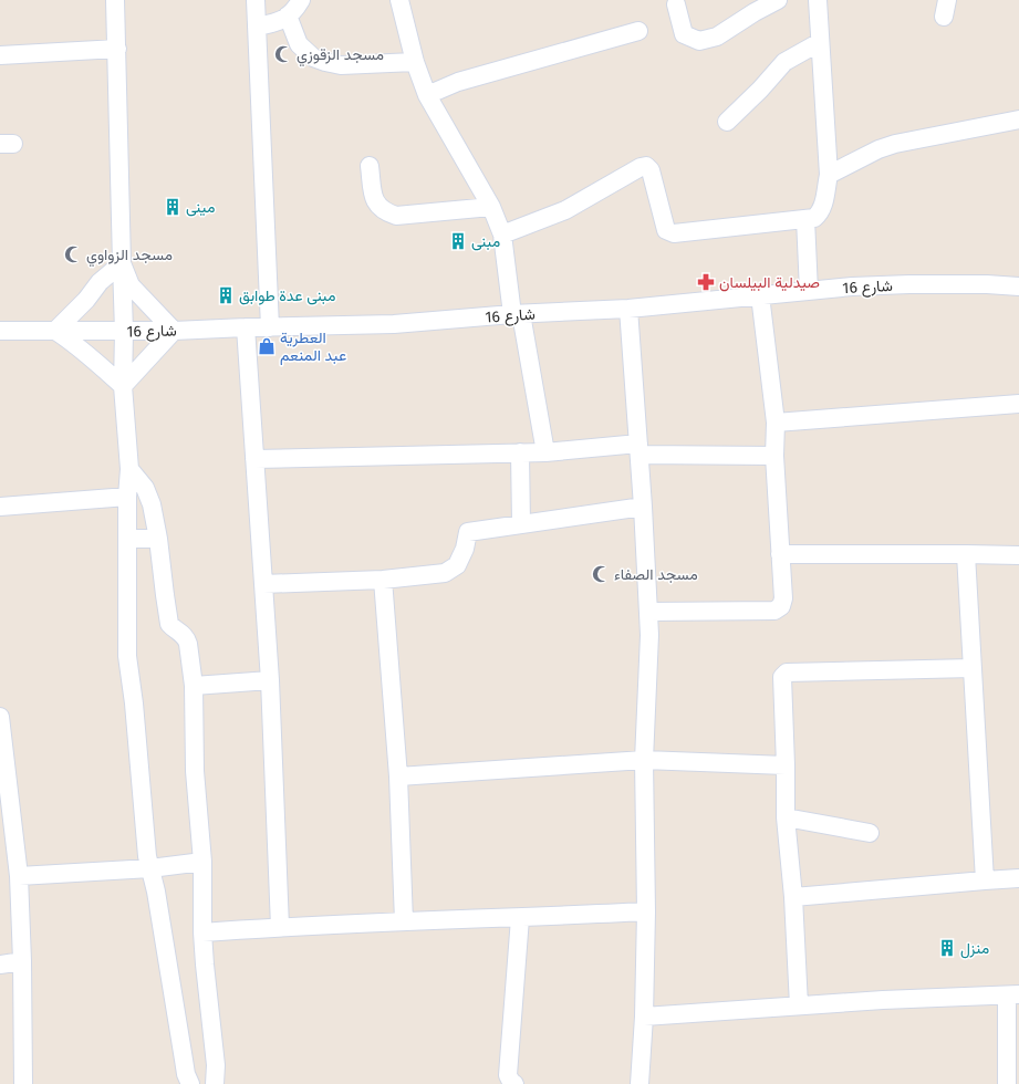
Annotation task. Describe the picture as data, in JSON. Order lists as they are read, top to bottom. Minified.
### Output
{"streets":{"street":["شارع 16"]},"places":{"mosque":["مسجد الزقوزي","مسجد الزواوي","مسجد الصفاء"],"building":["مينى","مبنى","مبنى عدة طوابق","منزل"],"pharmacy":["صيدلية البيلسان"],"shop":["العطرية عبد المنعم"]}}
